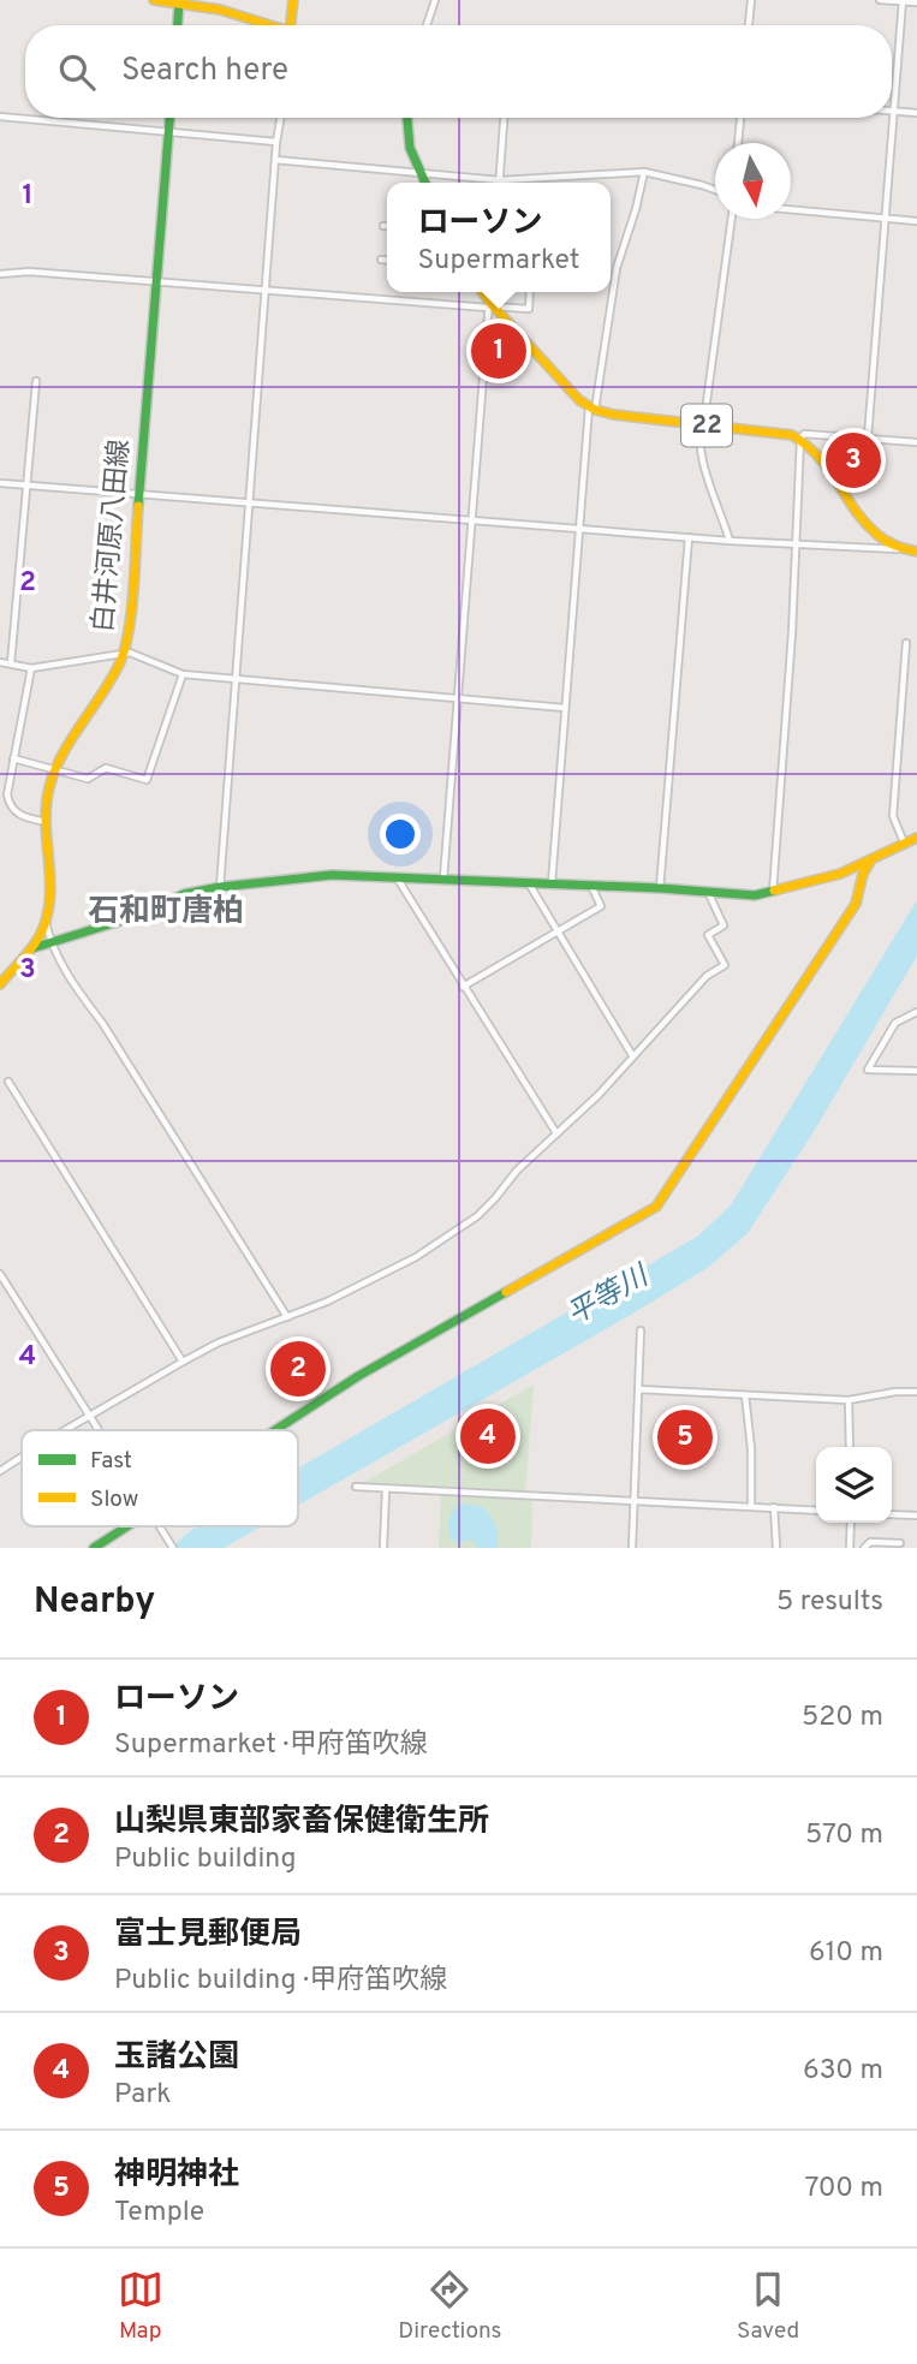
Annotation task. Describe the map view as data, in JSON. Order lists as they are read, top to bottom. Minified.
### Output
{"streets":{"street":["22","白井河原八田線"]},"districts":["石和町唐柏"],"water":["平等川"],"legend":["Fast","Slow"],"north":"bottom","page":{"search":"Search here","popup":["ローソン","Supermarket"],"pins":["1","3","2","4","5"],"heading":["Nearby","5 results"],"list":[{"mark":"1","name":"ローソン","note":"Supermarket · 甲府笛吹線","value":"520 m"},{"mark":"2","name":"山梨県東部家畜保健衛生所","note":"Public building","value":"570 m"},{"mark":"3","name":"富士見郵便局","note":"Public building · 甲府笛吹線","value":"610 m"},{"mark":"4","name":"玉諸公園","note":"Park","value":"630 m"},{"mark":"5","name":"神明神社","note":"Temple","value":"700 m"}],"nav":["Map","Directions","Saved"]},"grid":{"rows":["1","2","3","4"]}}
